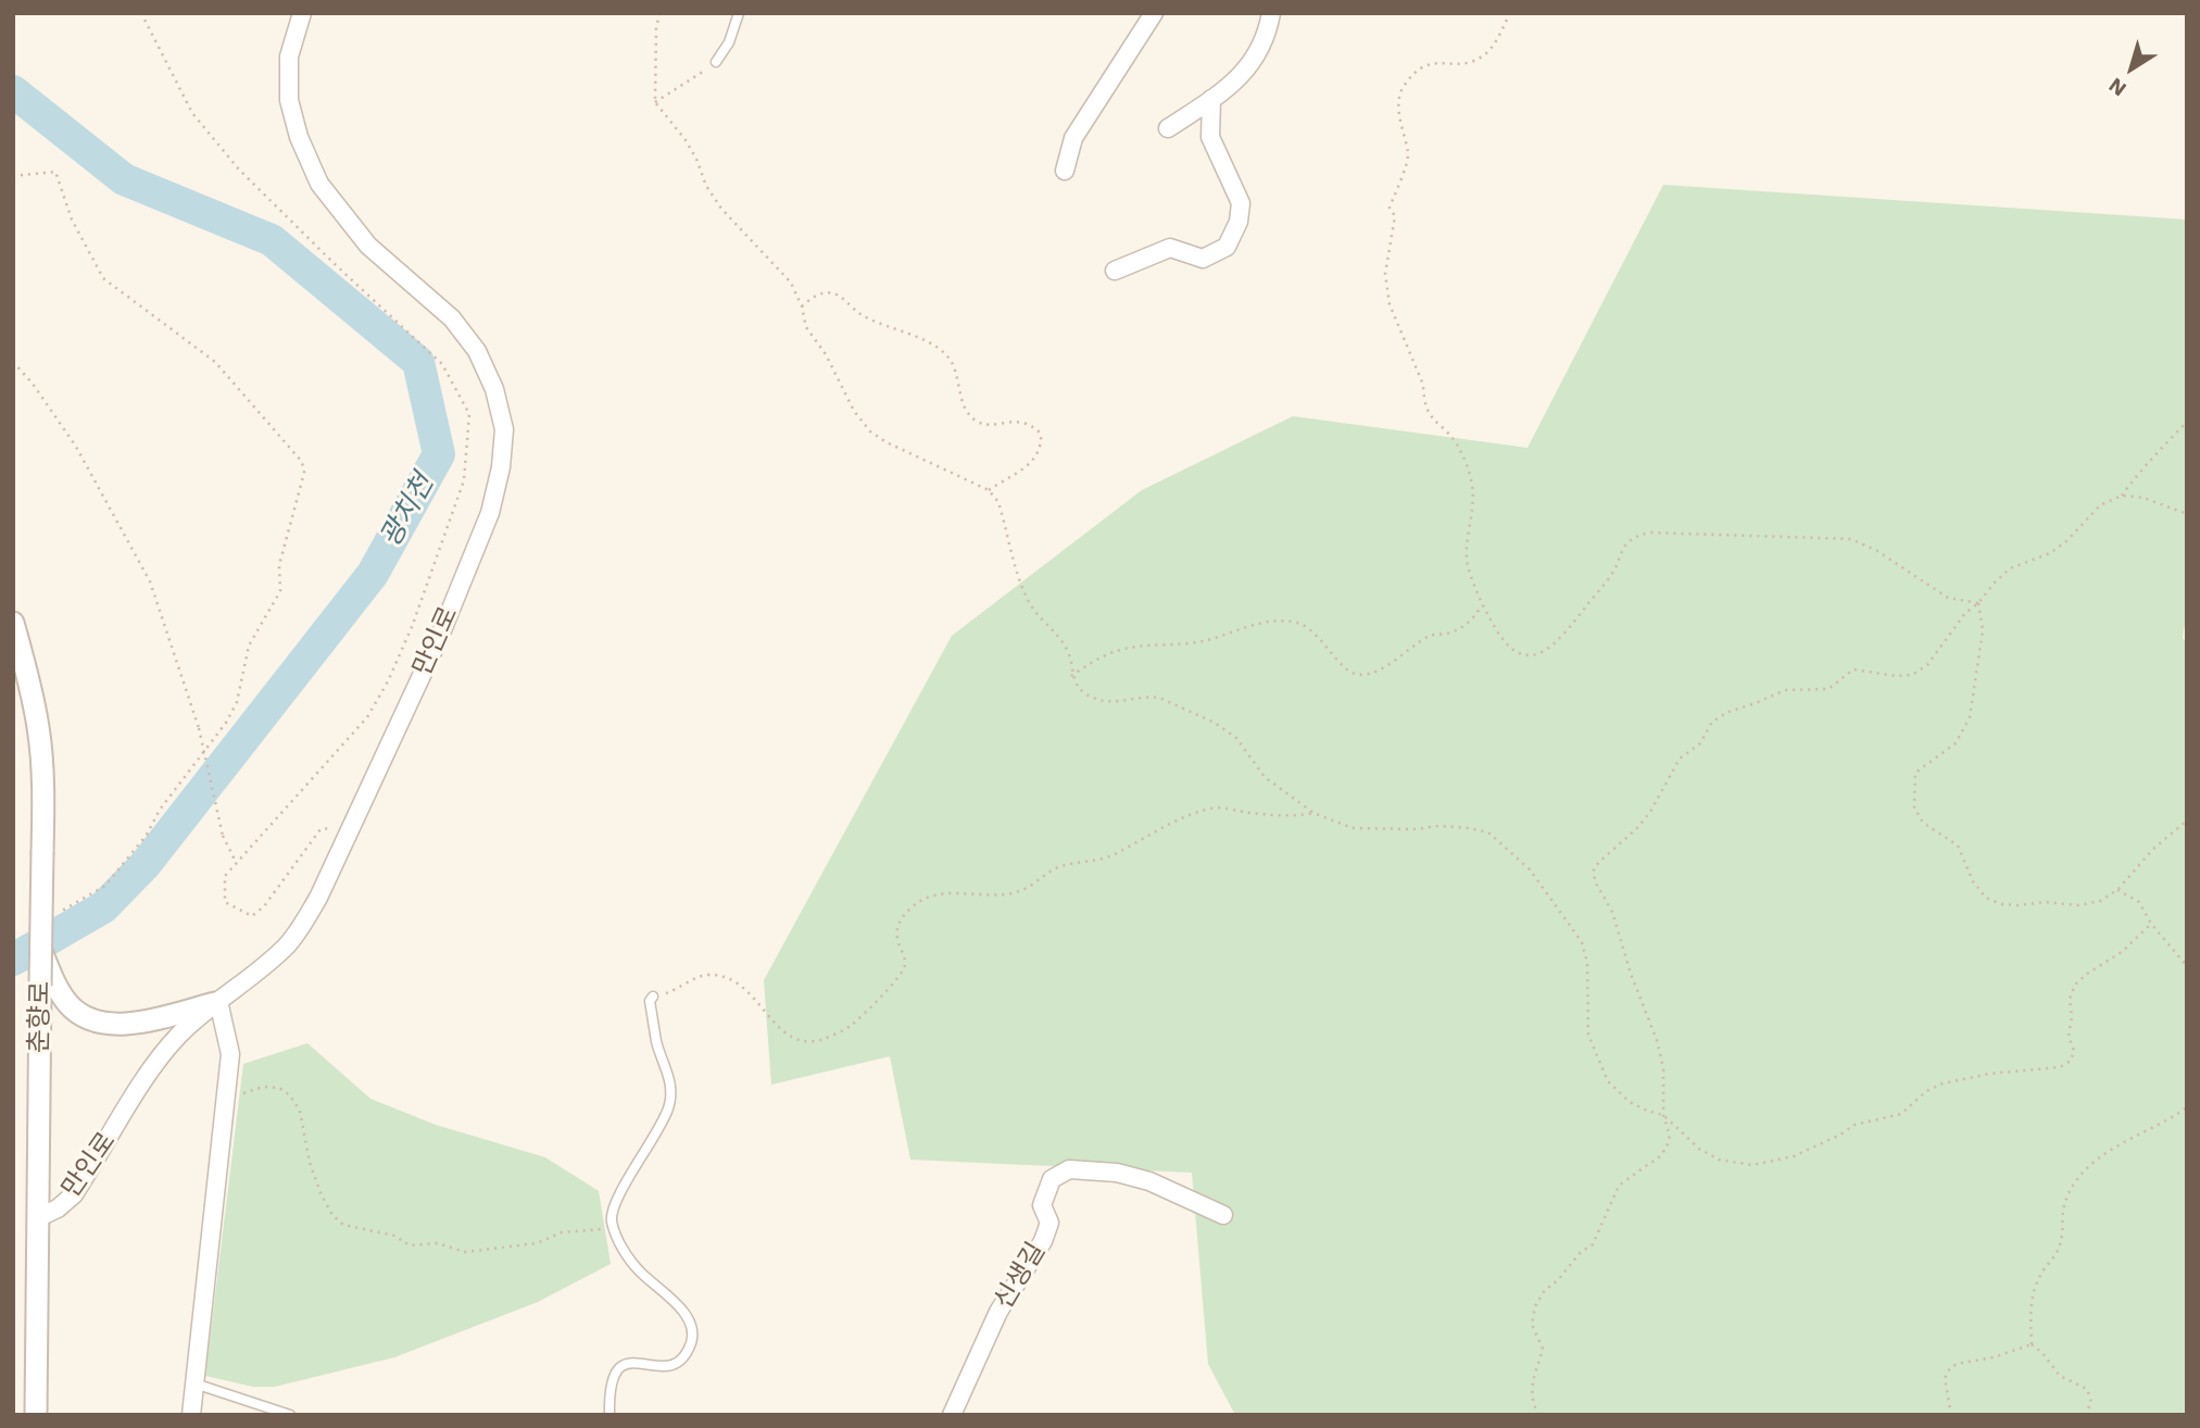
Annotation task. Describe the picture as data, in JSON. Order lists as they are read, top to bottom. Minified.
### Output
{"streets":{"street":["만인로","춘향로","신생길"]},"crossings":[["만인로","춘향로"]],"water":["광치천"],"north":"bottom left"}
